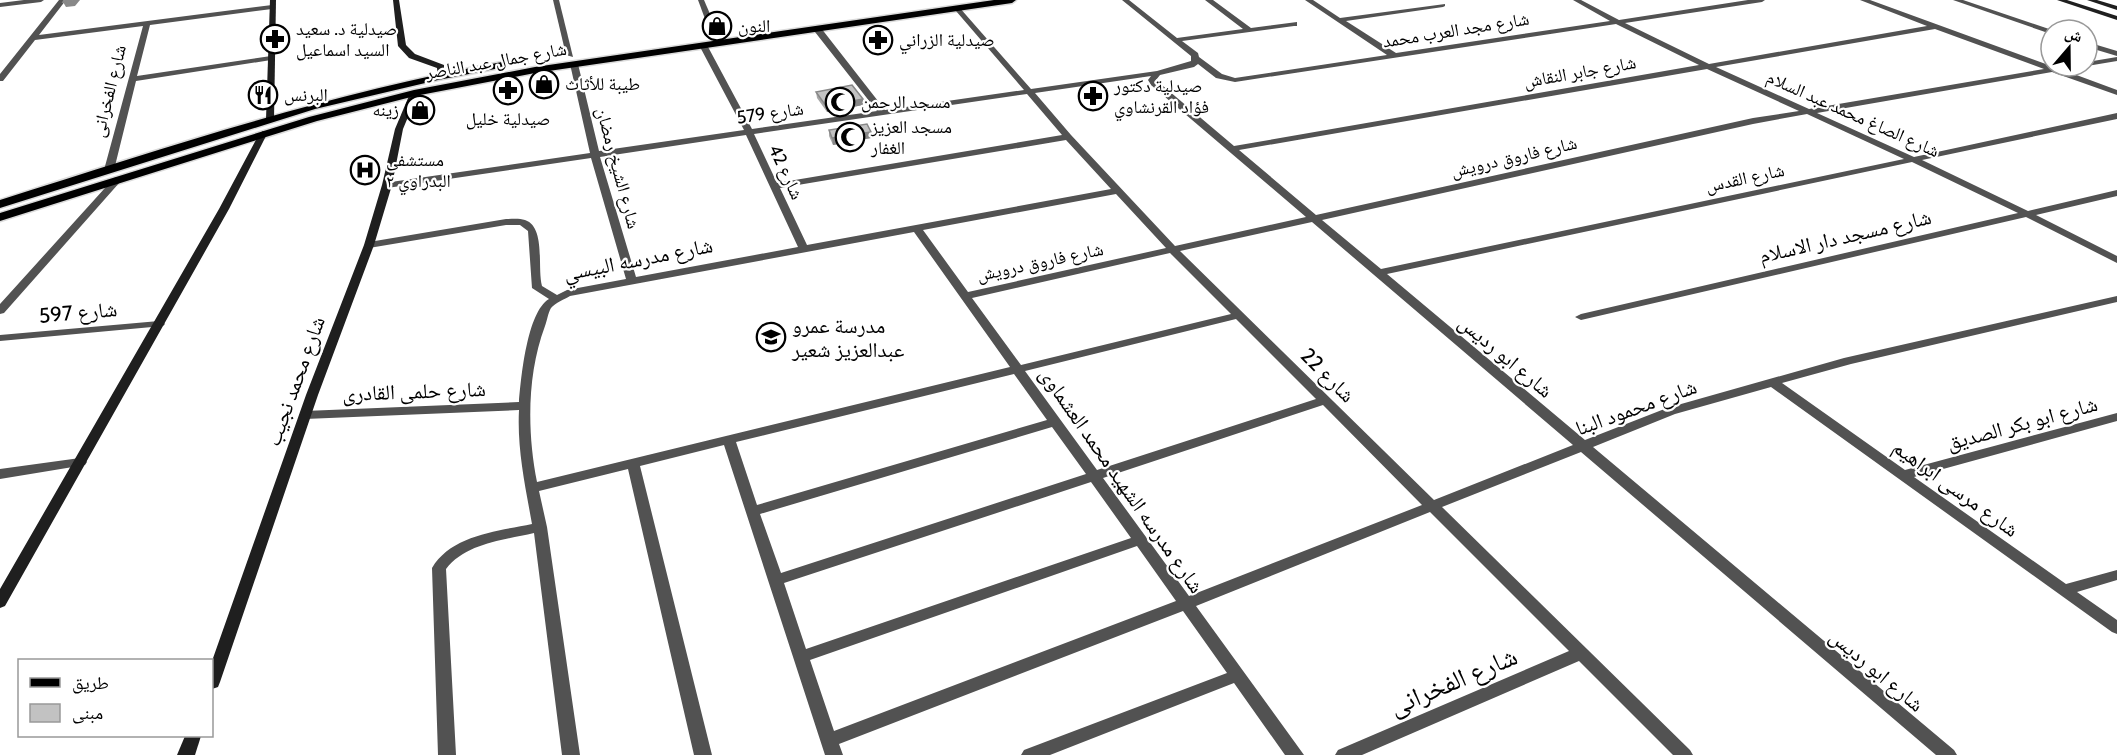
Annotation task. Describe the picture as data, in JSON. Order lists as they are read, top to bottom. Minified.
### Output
{"streets":{"main road":["شارع جمال عبد الناصر"],"street":["شارع مجد العرب محمد","شارع جابر النقاش","شارع الفخرانى","شارع 579","شارع الصاغ محمد عبد السلام","شارع فاروق درويش","شارع الشيخ رمضان","شارع 42","شارع القدس","شارع مسجد دار الاسلام","شارع مدرسه البيسي","شارع 597","شارع ابو رديس","شارع 22","شارع محمد نجيب","شارع حلمى القادرى","شارع محمود البنا","شارع ابو بكر الصديق","شارع مدرسه الشهيد محمد العشماوى","شارع مرسى ابراهيم"]},"crossings":[["شارع مجد العرب محمد","شارع الصاغ محمد عبد السلام"],["شارع جمال عبد الناصر","شارع الفخرانى"],["شارع جمال عبد الناصر","شارع الشيخ رمضان"],["شارع جمال عبد الناصر","شارع 42"],["شارع جمال عبد الناصر","شارع 22"],["شارع جمال عبد الناصر","شارع محمد نجيب"],["شارع جابر النقاش","شارع الصاغ محمد عبد السلام"],["شارع جابر النقاش","شارع ابو رديس"],["شارع الفخرانى","شارع 22"],["شارع 579","شارع الشيخ رمضان"],["شارع 579","شارع 42"],["شارع 579","شارع ابو رديس"],["شارع 579","شارع 22"],["شارع 579","شارع محمد نجيب"],["شارع الصاغ محمد عبد السلام","شارع فاروق درويش"],["شارع الصاغ محمد عبد السلام","شارع القدس"],["شارع الصاغ محمد عبد السلام","شارع مسجد دار الاسلام"],["شارع فاروق درويش","شارع ابو رديس"],["شارع فاروق درويش","شارع 22"],["شارع فاروق درويش","شارع مدرسه الشهيد محمد العشماوى"],["شارع الشيخ رمضان","شارع مدرسه البيسي"],["شارع 42","شارع مدرسه البيسي"],["شارع القدس","شارع ابو رديس"],["شارع مدرسه البيسي","شارع 22"],["شارع مدرسه البيسي","شارع حلمى القادرى"],["شارع مدرسه البيسي","شارع مدرسه الشهيد محمد العشماوى"],["شارع ابو رديس","شارع محمود البنا"],["شارع 22","شارع محمود البنا"],["شارع محمد نجيب","شارع حلمى القادرى"],["شارع محمود البنا","شارع مدرسه الشهيد محمد العشماوى"],["شارع محمود البنا","شارع مرسى ابراهيم"],["شارع ابو بكر الصديق","شارع مرسى ابراهيم"]],"places":{"shop":["النون","طيبة للأثاث","زينه"],"pharmacy":["صيدلية د. سعيد السيد اسماعيل","صيدلية الزراني","صيدلية خليل","صيدلية دكتور فؤاد القرنشاوي"],"restaurant":["البرنس"],"mosque":["مسجد الرحمن","مسجد العزيز الغفار"],"hospital":["مستشفى البدراوي ٢"],"school or university":["مدرسة عمرو عبدالعزيز شعير"]},"legend":["طريق","مبنى"],"north":"top"}
